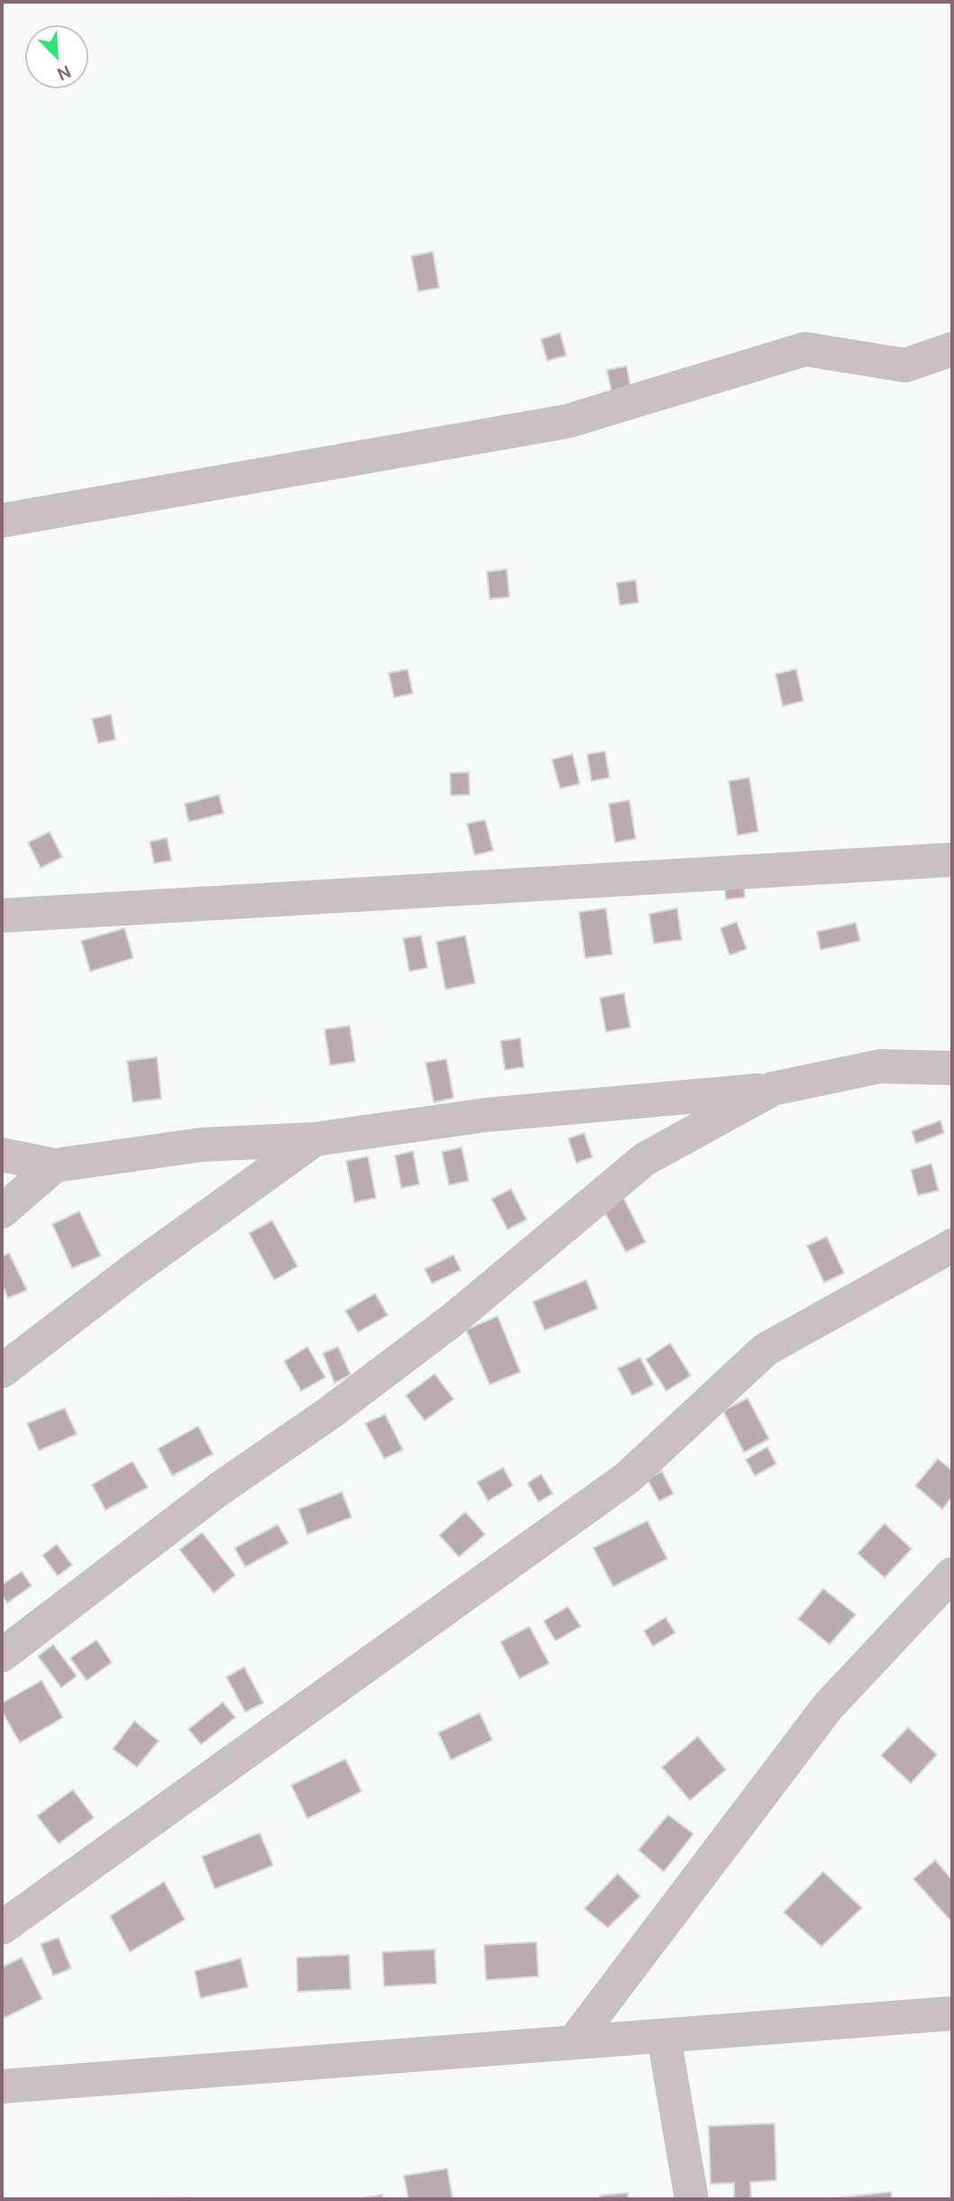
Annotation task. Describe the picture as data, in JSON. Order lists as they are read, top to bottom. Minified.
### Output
{"north":"bottom right"}
